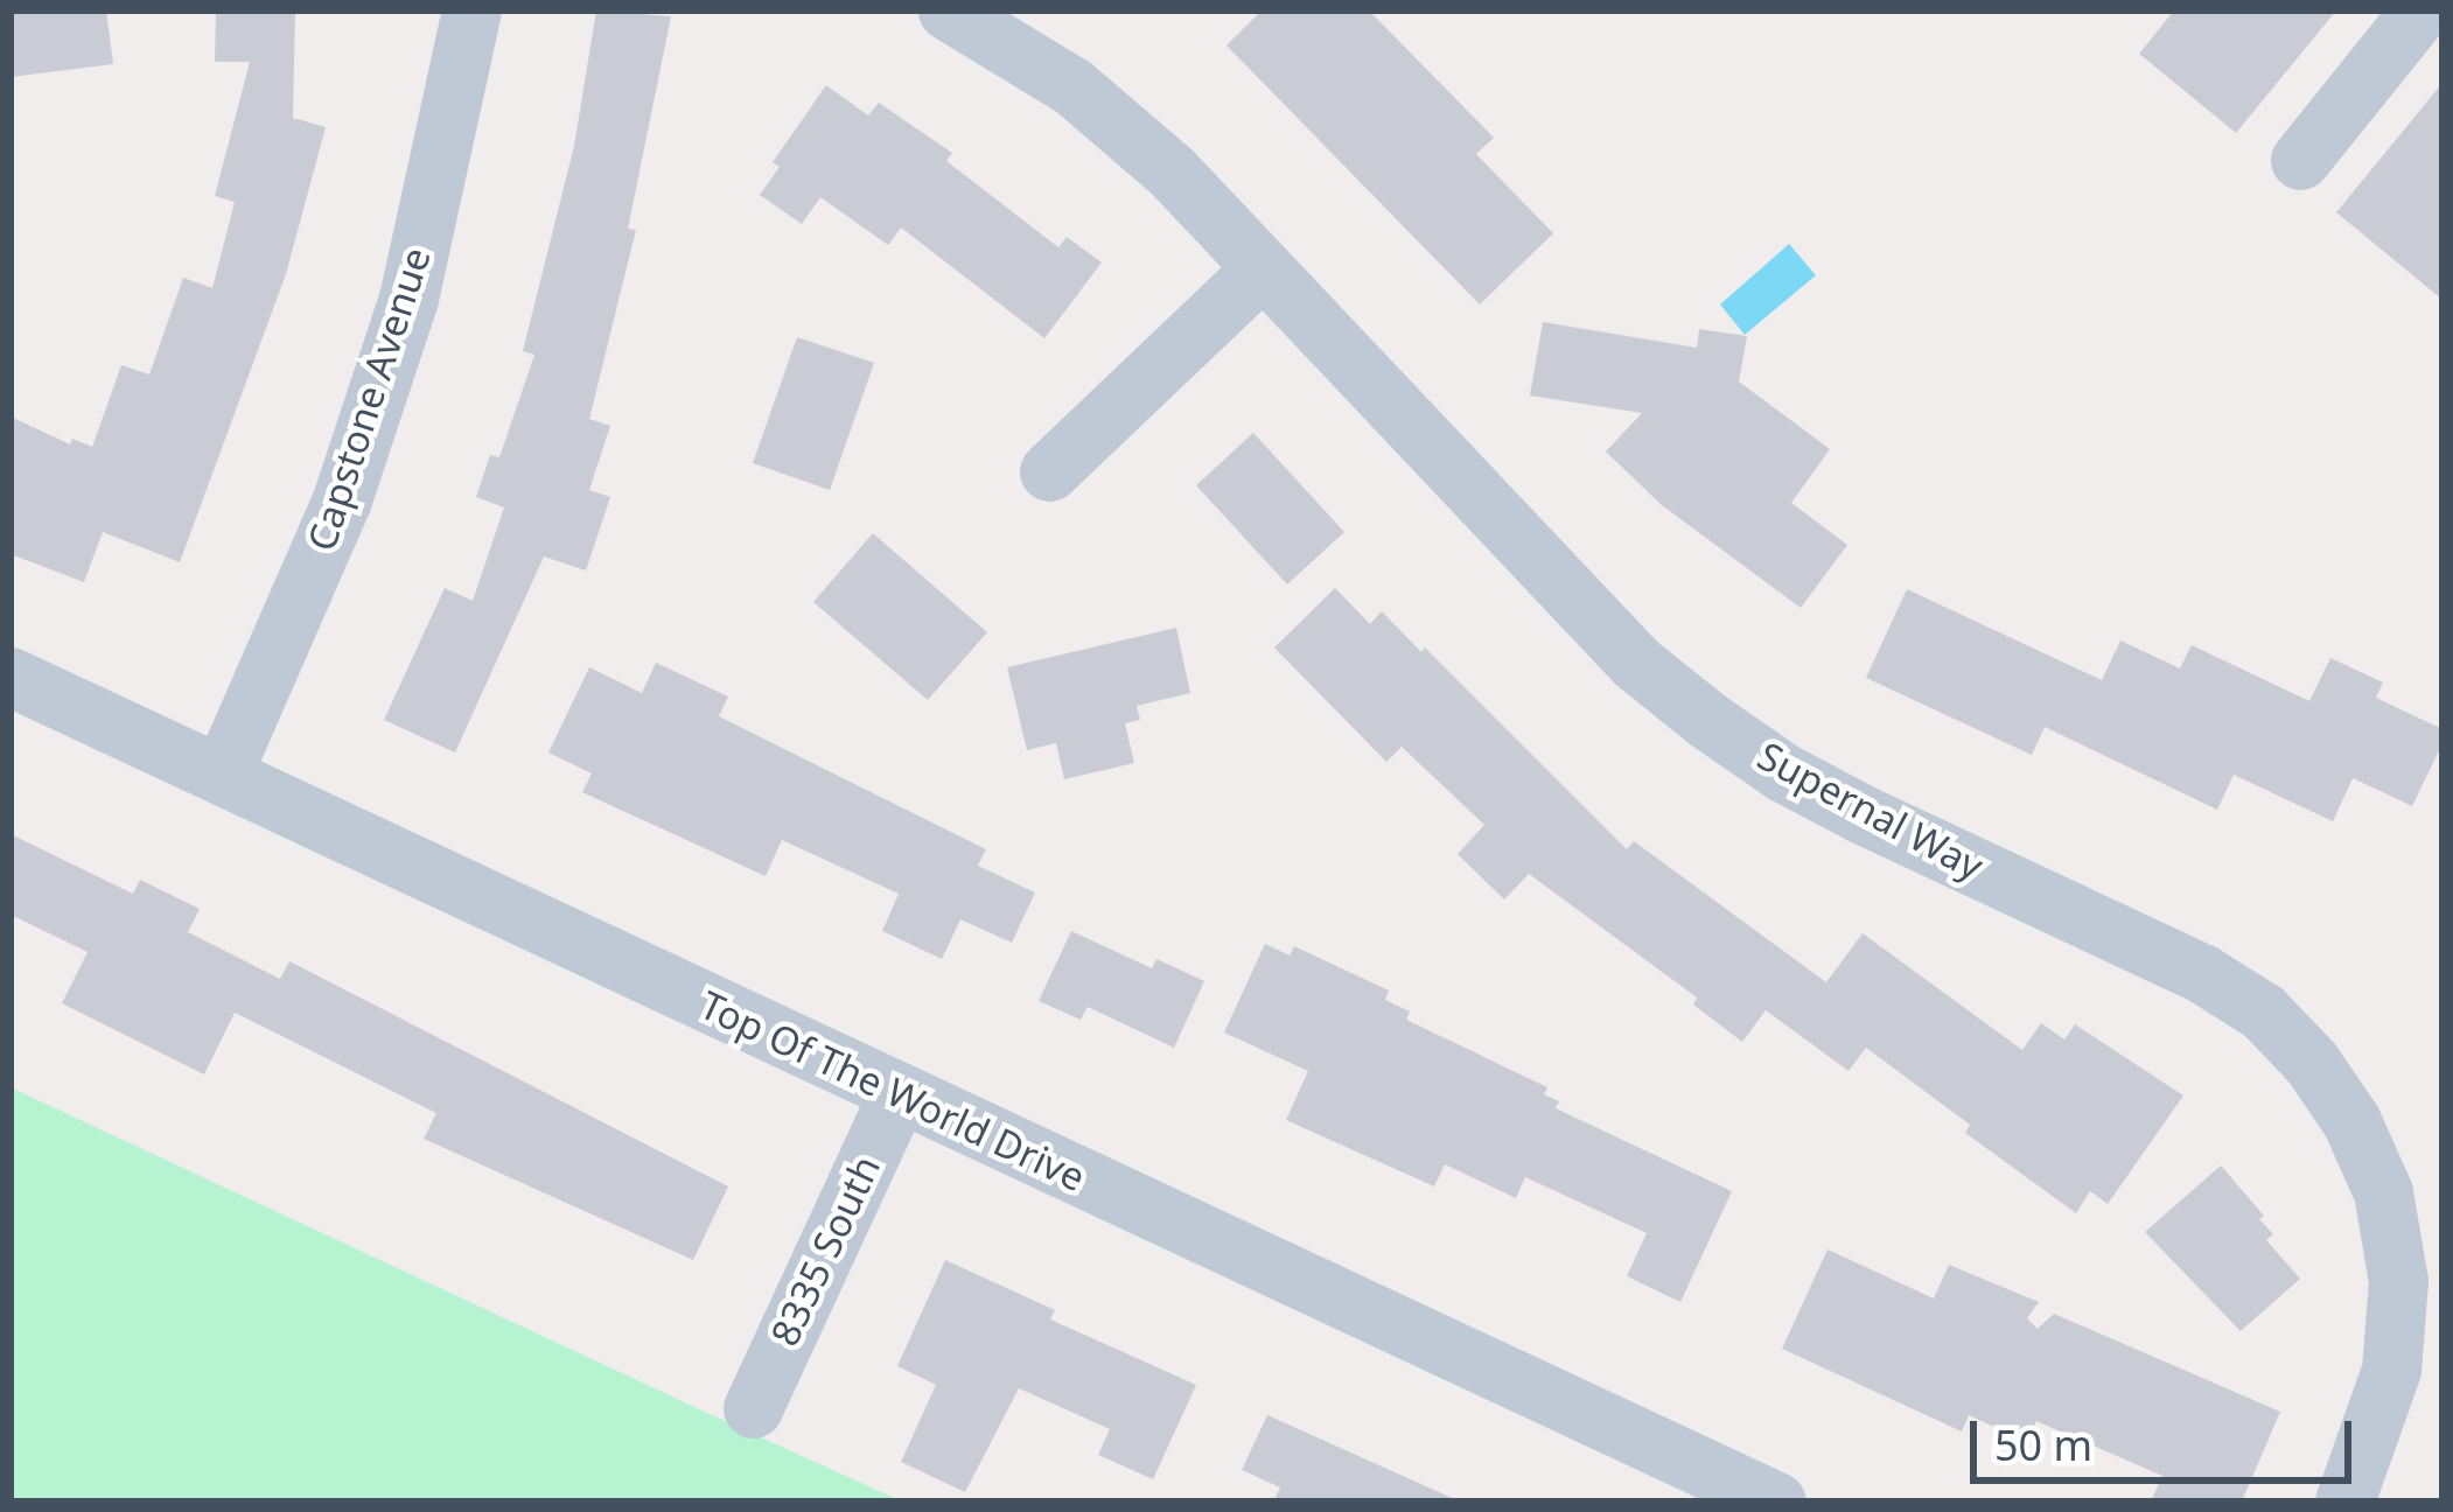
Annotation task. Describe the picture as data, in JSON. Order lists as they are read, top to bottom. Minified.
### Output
{"streets":{"street":["Capstone Avenue","Supernal Way","Top Of The World Drive","8335 South"]},"crossings":[["Capstone Avenue","Top Of The World Drive"],["Top Of The World Drive","8335 South"]],"scale_bar":"50 m"}
